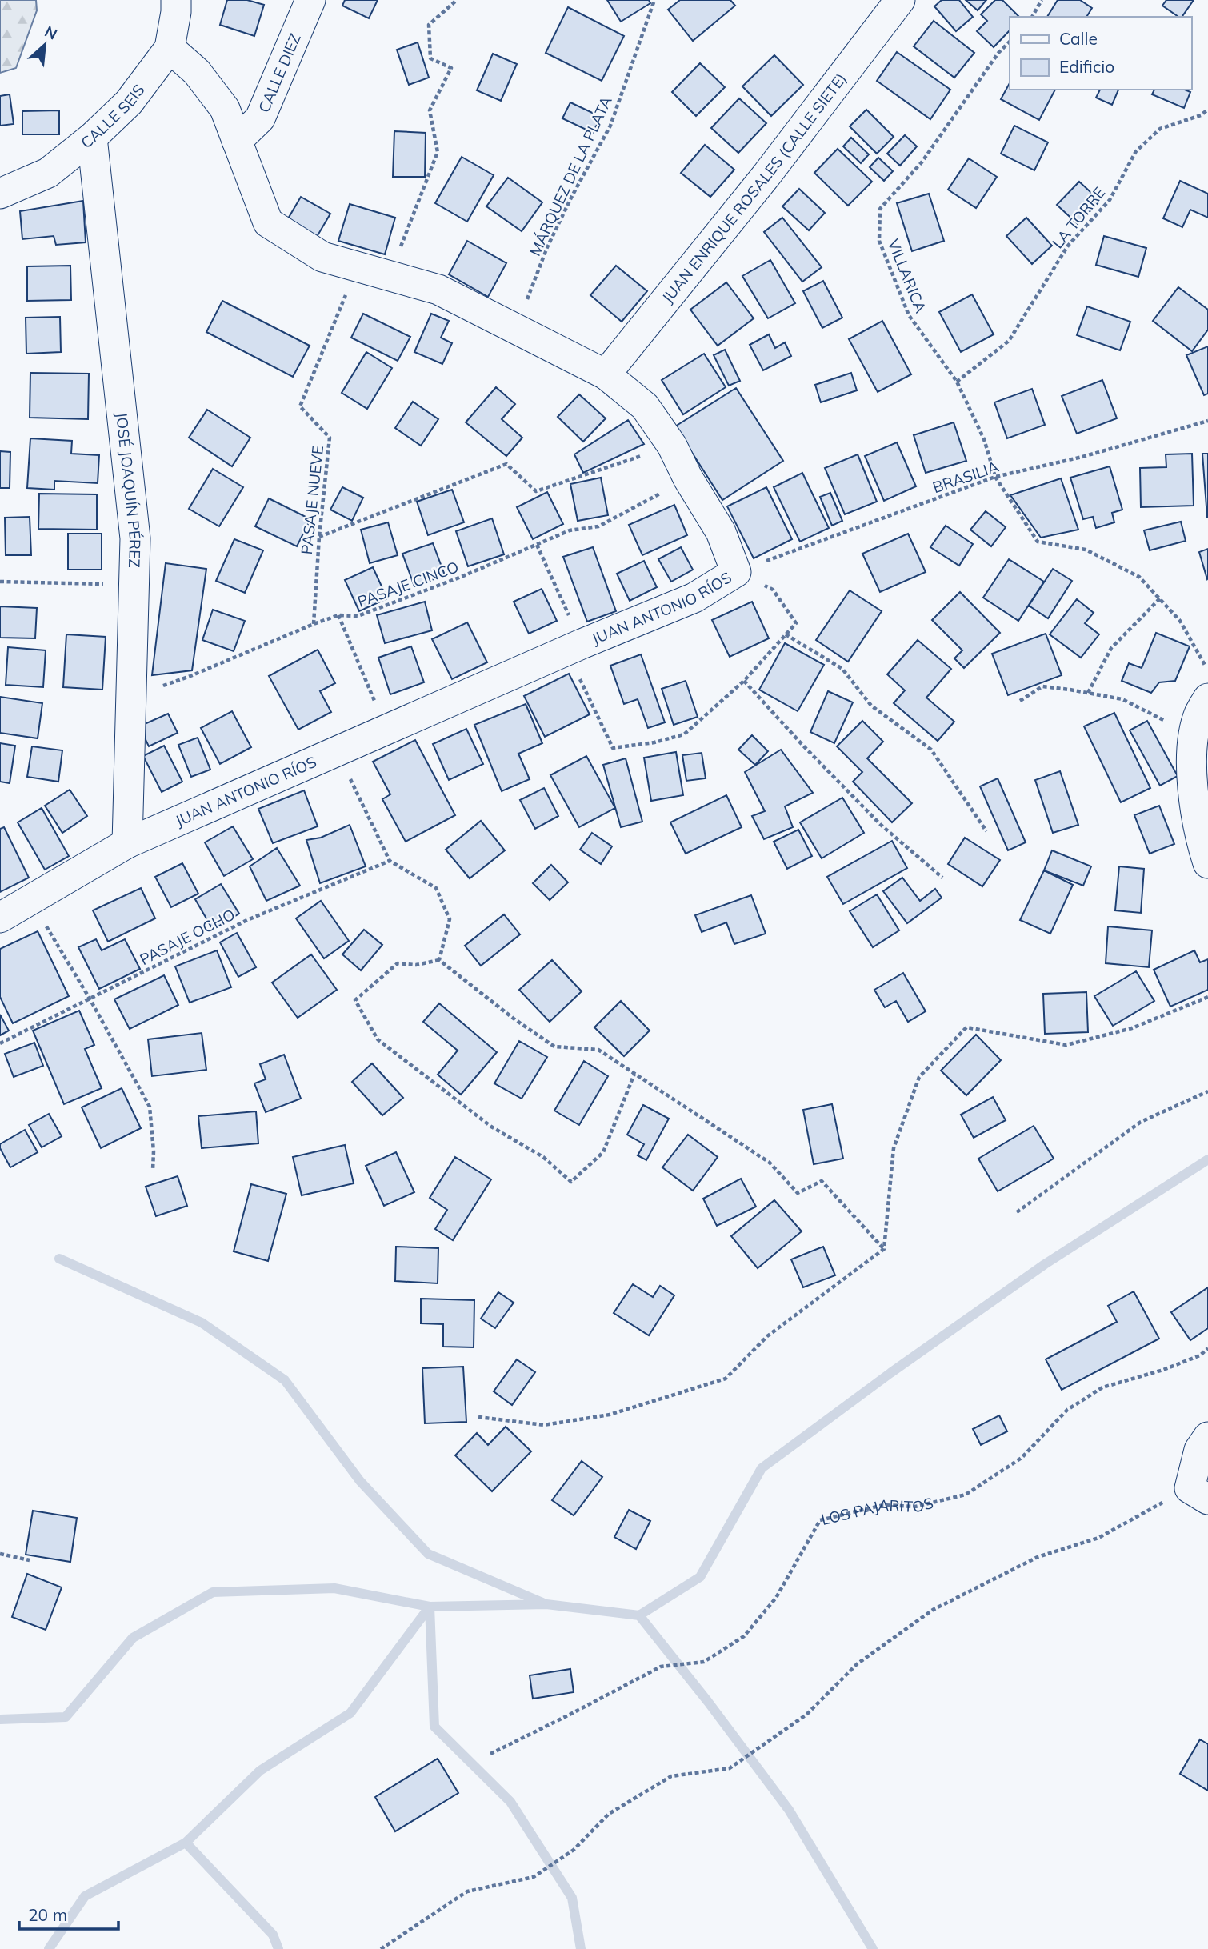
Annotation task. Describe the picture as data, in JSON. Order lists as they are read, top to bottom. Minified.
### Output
{"streets":{"street":["CALLE DIEZ","CALLE SEIS","JUAN ENRIQUE ROSALES (CALLE SIETE)","JOSÉ JOAQUÍN PÉREZ","JUAN ANTONIO RÍOS"],"path":["MÁRQUEZ DE LA PLATA","LA TORRE","VILLARICA","BRASILIA","PASAJE NUEVE","PASAJE CINCO","PASAJE OCHO","LOS PAJARITOS"]},"crossings":[["CALLE DIEZ","JUAN ANTONIO RÍOS"],["CALLE SEIS","JOSÉ JOAQUÍN PÉREZ"],["CALLE SEIS","JUAN ANTONIO RÍOS"],["MÁRQUEZ DE LA PLATA","JUAN ANTONIO RÍOS"],["JUAN ENRIQUE ROSALES (CALLE SIETE)","JUAN ANTONIO RÍOS"],["LA TORRE","VILLARICA"],["VILLARICA","BRASILIA"],["BRASILIA","JUAN ANTONIO RÍOS"],["JOSÉ JOAQUÍN PÉREZ","PASAJE CINCO"],["JOSÉ JOAQUÍN PÉREZ","JUAN ANTONIO RÍOS"],["PASAJE NUEVE","PASAJE CINCO"],["PASAJE NUEVE","JUAN ANTONIO RÍOS"],["PASAJE CINCO","JUAN ANTONIO RÍOS"]],"legend":["Calle","Edificio"],"scale_bar":"20 m","north":"top right"}
